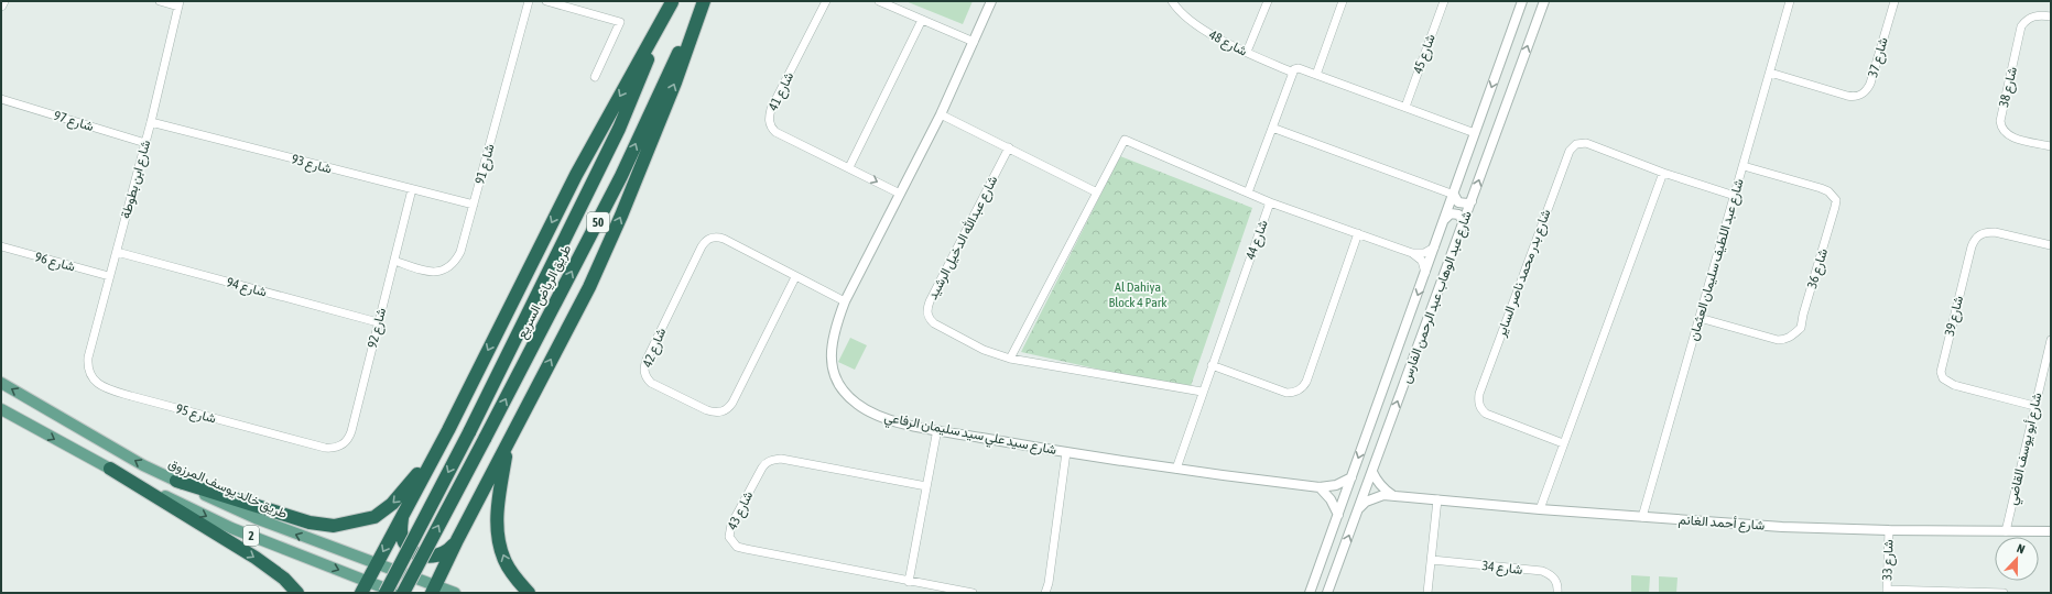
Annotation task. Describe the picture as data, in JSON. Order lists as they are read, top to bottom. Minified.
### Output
{"streets":{"highway":["50","طريق الرياض السريع"],"main road":["طريق خالد يوسف المرزوق","2"],"street":["شارع 48","شارع 45","شارع 37","شارع 38","شارع 41","شارع 97","شارع 93","شارع 91","شارع ابن بطوطة","شارع عبدالله الدخيل الرشيد","شارع 44","شارع عبد اللطيف سليمان العثمان","شارع 96","شارع 36","شارع بدر محمد ناصر الساير","شارع 94","شارع عبد الوهاب عبد الرحمن الفارس","شارع 39","شارع 92","شارع 42","شارع 95","شارع سيد علي سيد سليمان الرفاعي","شارع أبو يوسف القاضي","شارع 43","شارع أحمد الغانم","شارع 33","شارع 34"]},"crossings":[["شارع 37","شارع عبد اللطيف سليمان العثمان"],["شارع 41","شارع سيد علي سيد سليمان الرفاعي"],["شارع 97","شارع ابن بطوطة"],["شارع 93","شارع 91"],["شارع 93","شارع ابن بطوطة"],["شارع 93","شارع 92"],["شارع 91","شارع 92"],["شارع ابن بطوطة","شارع 96"],["شارع ابن بطوطة","شارع 94"],["شارع ابن بطوطة","شارع 95"],["شارع عبدالله الدخيل الرشيد","شارع 44"],["شارع 44","شارع سيد علي سيد سليمان الرفاعي"],["شارع عبد اللطيف سليمان العثمان","شارع 36"],["شارع عبد اللطيف سليمان العثمان","شارع بدر محمد ناصر الساير"],["شارع عبد اللطيف سليمان العثمان","شارع أحمد الغانم"],["شارع 94","شارع 92"],["شارع عبد الوهاب عبد الرحمن الفارس","شارع سيد علي سيد سليمان الرفاعي"],["شارع عبد الوهاب عبد الرحمن الفارس","شارع أحمد الغانم"],["شارع 39","شارع أبو يوسف القاضي"],["شارع 92","شارع 95"],["شارع 42","شارع سيد علي سيد سليمان الرفاعي"],["شارع أبو يوسف القاضي","شارع أحمد الغانم"],["شارع أحمد الغانم","شارع 33"]],"parks":["Al Dahiya Block 4 Park"],"north":"top"}
